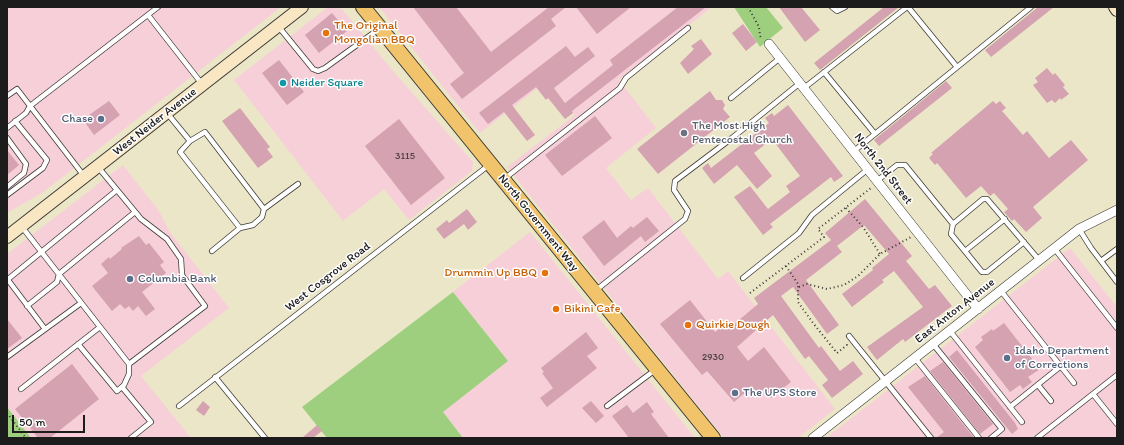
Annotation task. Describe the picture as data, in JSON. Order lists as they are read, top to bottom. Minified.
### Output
{"streets":{"main road":["West Neider Avenue","North Government Way"],"street":["North 2nd Street","East Anton Avenue"],"lane":["West Cosgrove Road"]},"crossings":[["North 2nd Street","East Anton Avenue"],["North Government Way","West Cosgrove Road"]],"places":["The Original Mongolian BBQ","Neider Square","Chase","The Most High Pentecostal Church","Drummin Up BBQ","Columbia Bank","Bikini Cafe","Quirkie Dough","Idaho Department of Corrections","The UPS Store"],"house_numbers":["3115","2930"],"scale_bar":"50 m"}
